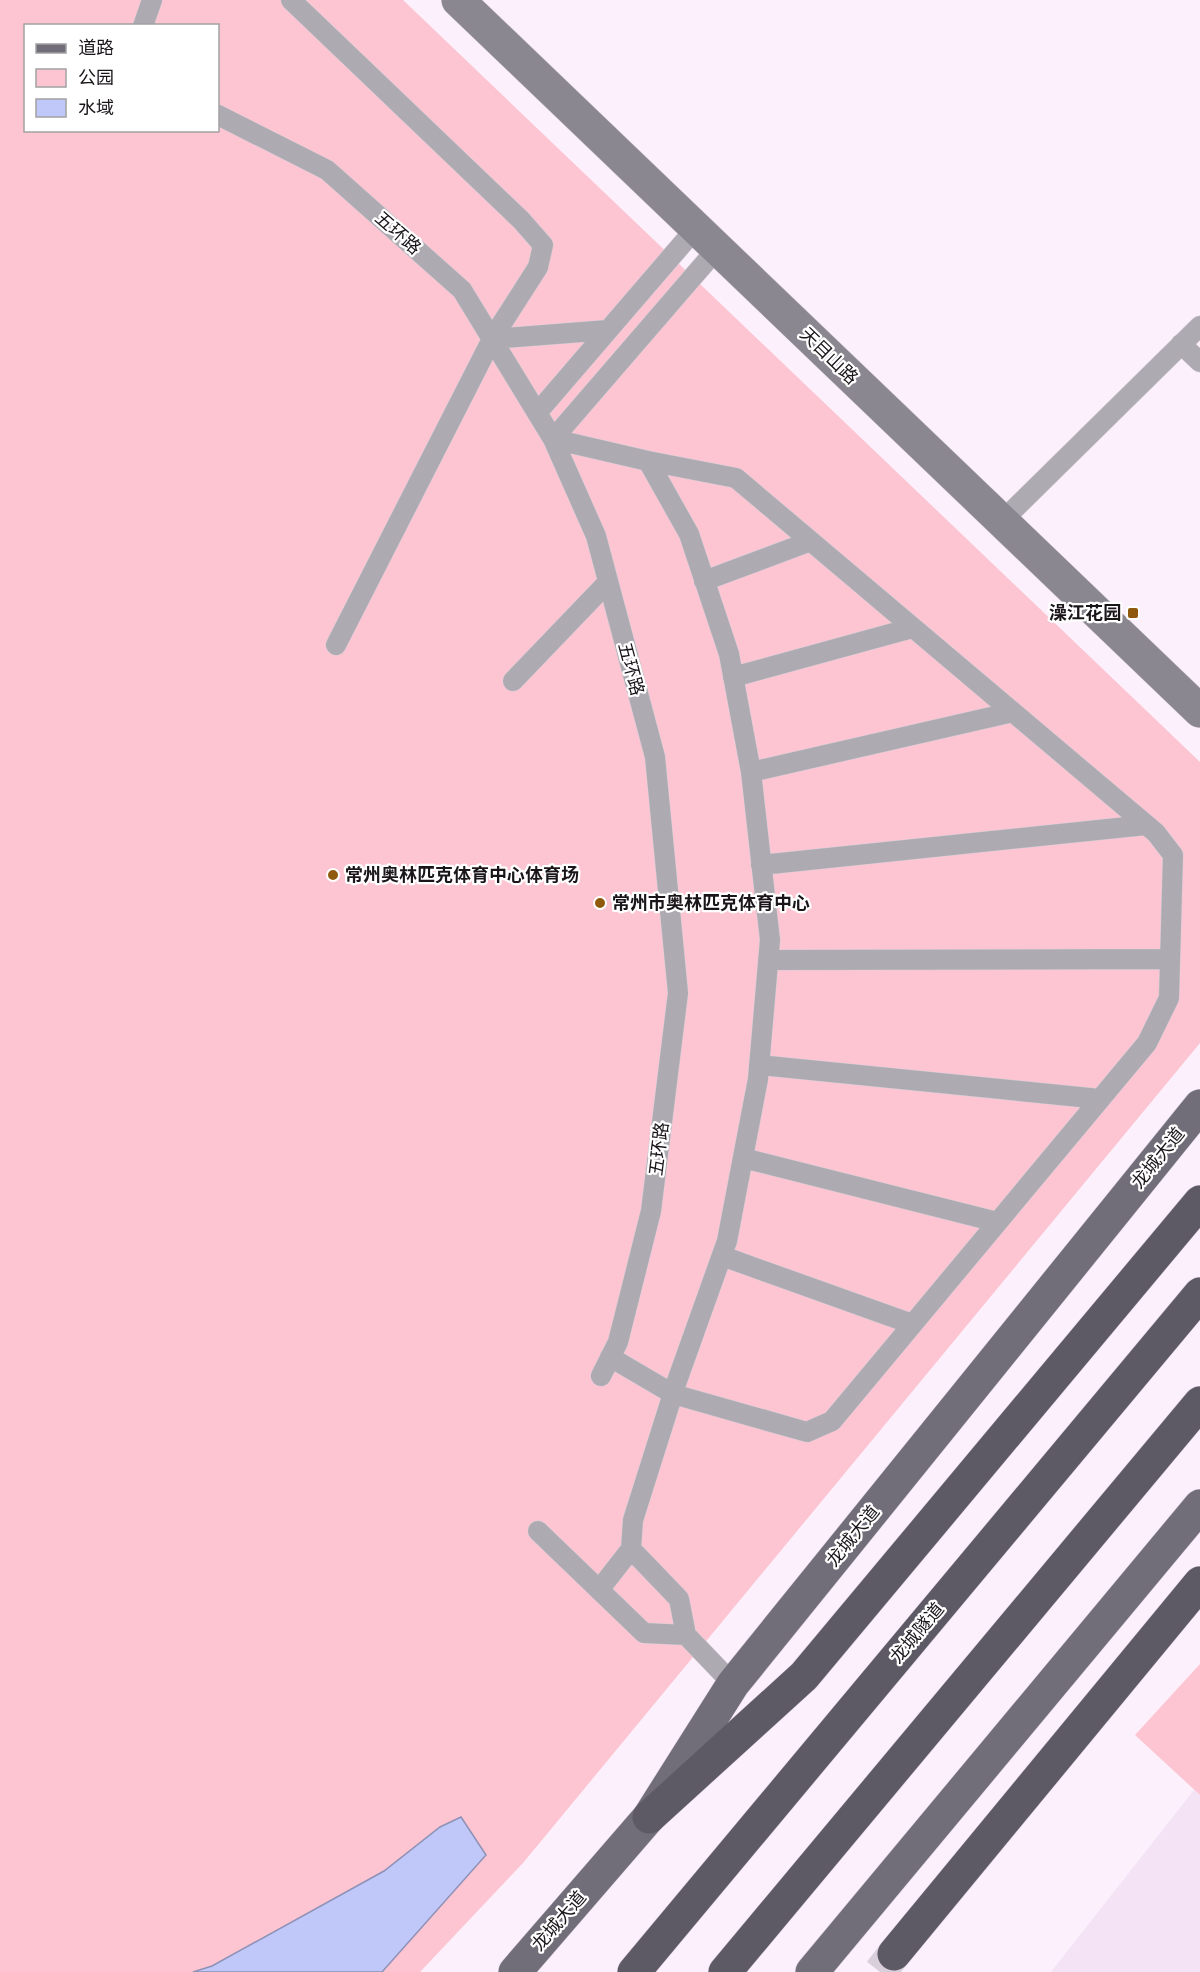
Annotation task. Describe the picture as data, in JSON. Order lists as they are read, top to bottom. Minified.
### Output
{"streets":{"highway":["龙城隧道"],"main road":["龙城大道"],"street":["天目山路"],"lane":["五环路"]},"places":{"transit":["澡江花园"],"other":["常州奥林匹克体育中心体育场","常州市奥林匹克体育中心"]},"legend":["道路","公园","水域"]}
